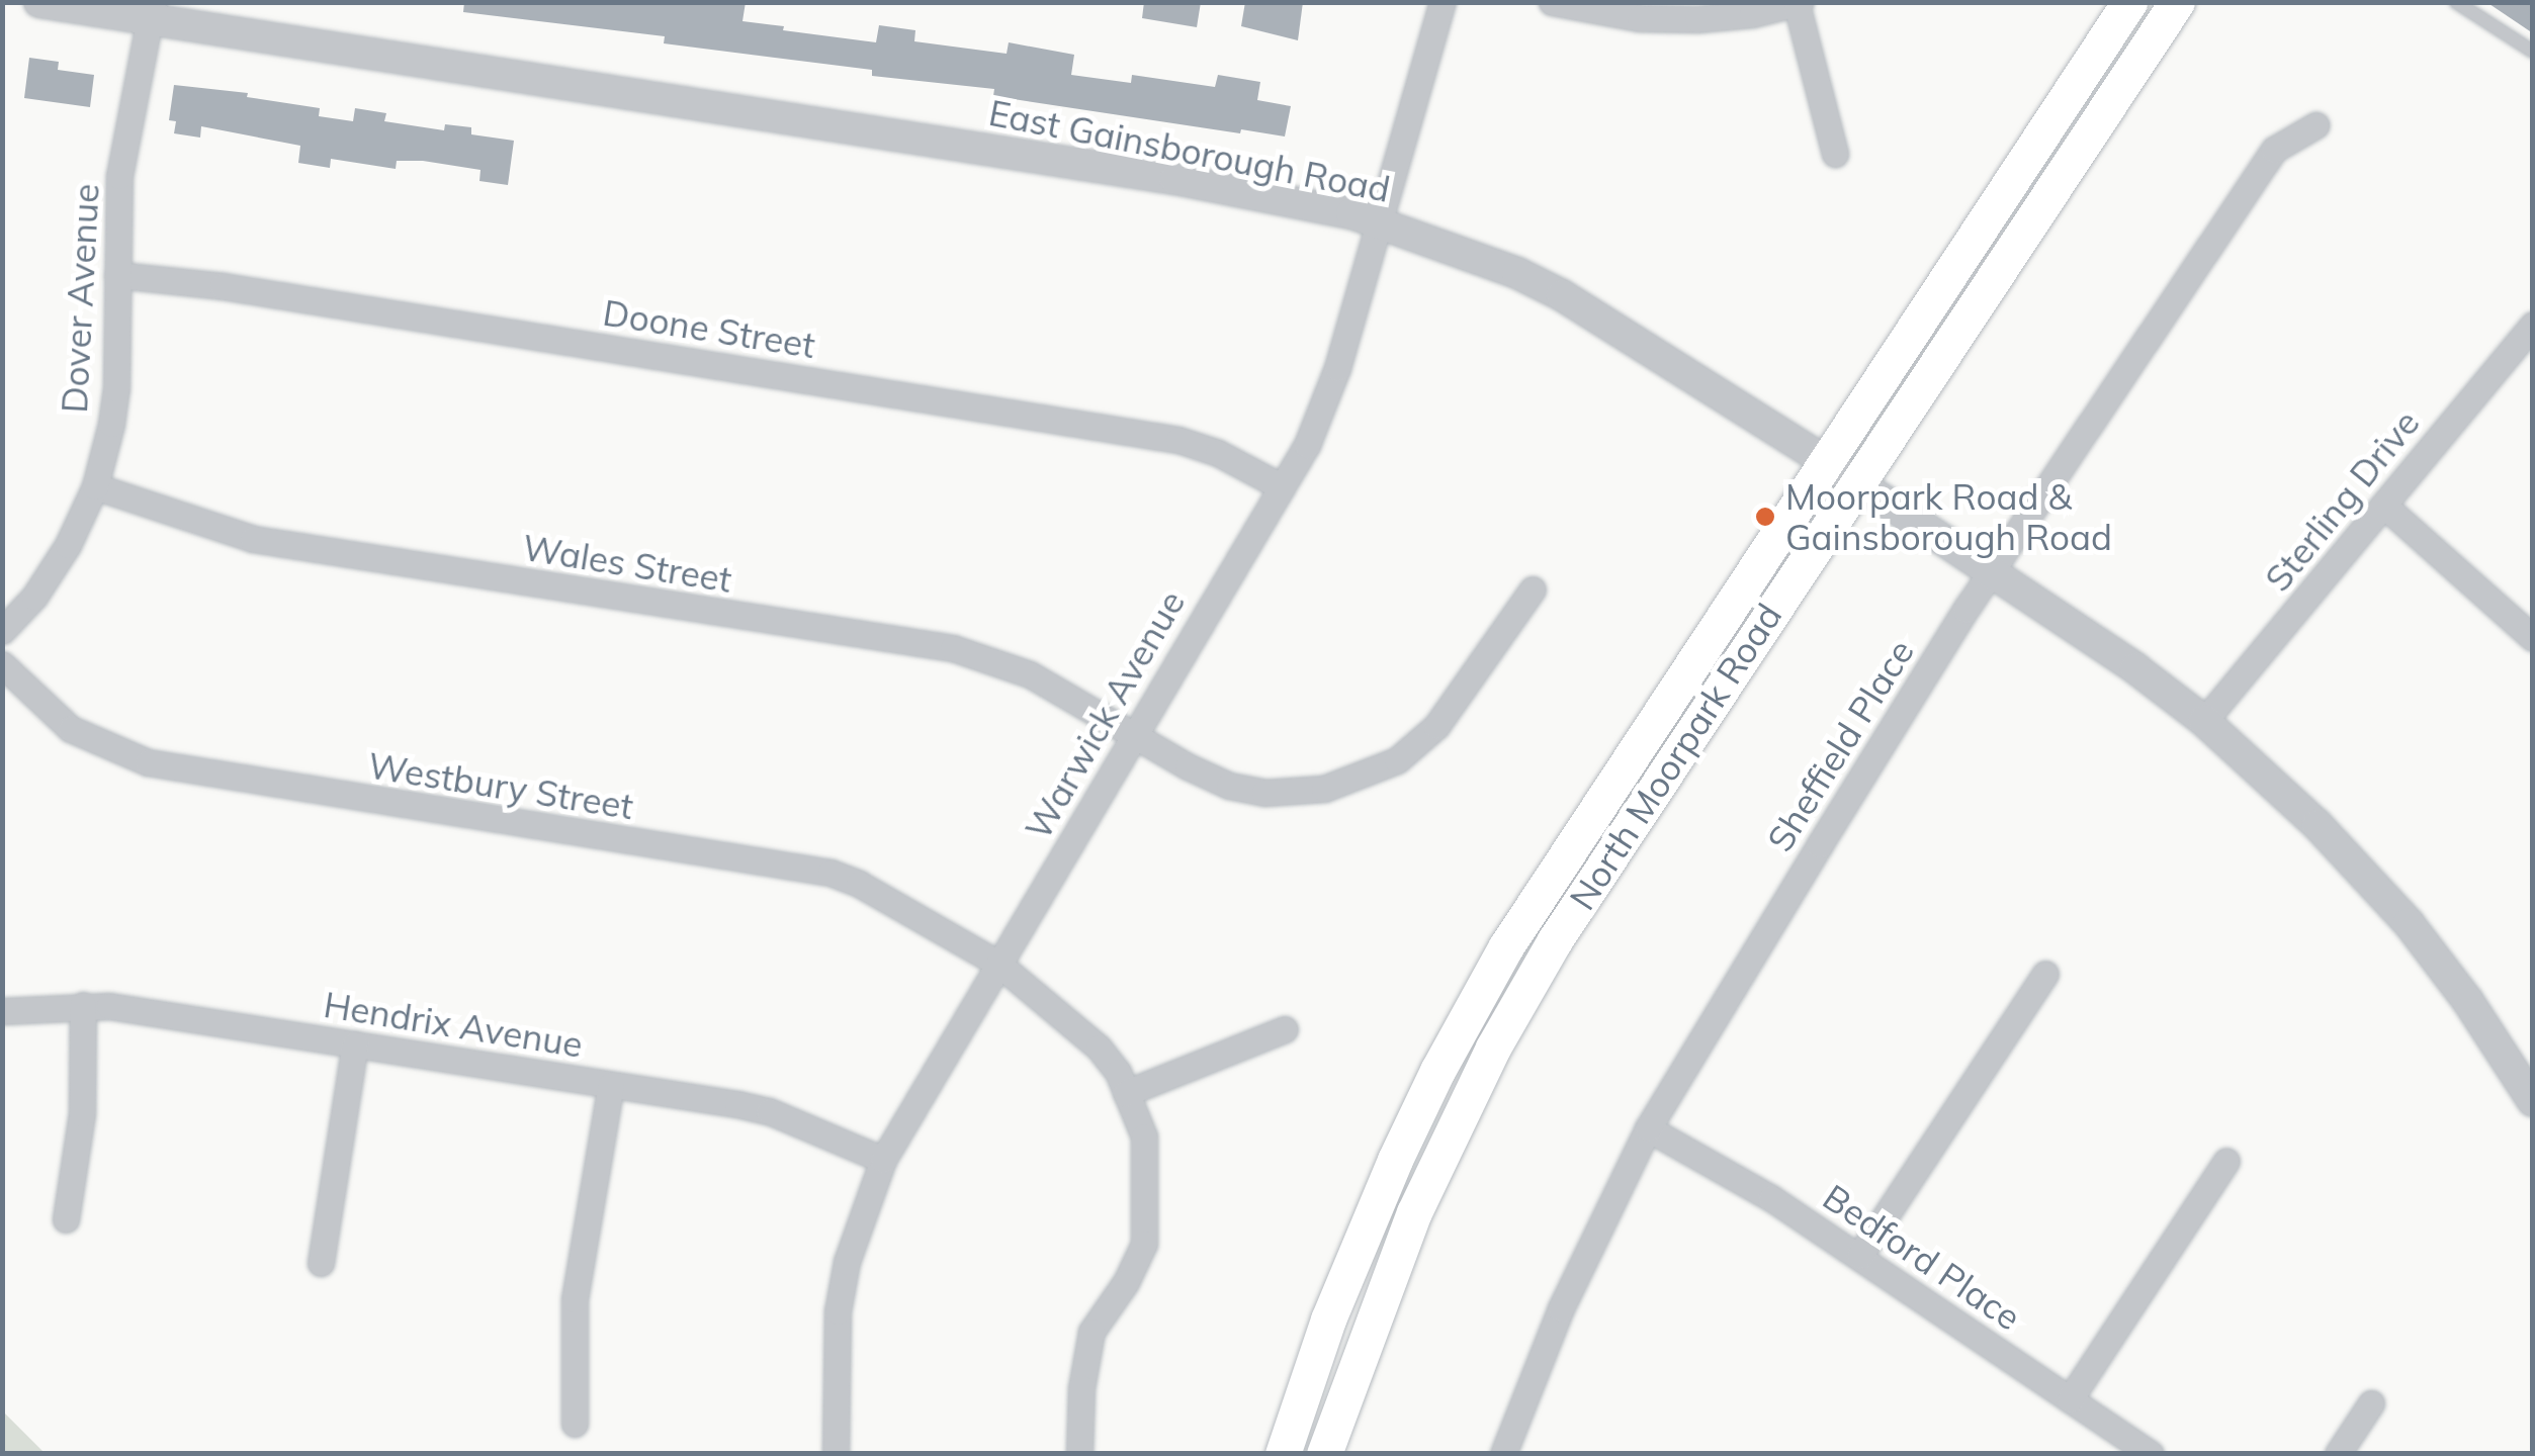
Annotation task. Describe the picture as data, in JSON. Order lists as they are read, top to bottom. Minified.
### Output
{"streets":{"main road":["North Moorpark Road"],"street":["East Gainsborough Road","Dover Avenue","Doone Street","Sterling Drive","Wales Street","Warwick Avenue","Sheffield Place","Westbury Street","Hendrix Avenue","Bedford Place"]},"crossings":[["East Gainsborough Road","Dover Avenue"],["East Gainsborough Road","Sterling Drive"],["East Gainsborough Road","Warwick Avenue"],["East Gainsborough Road","Sheffield Place"],["East Gainsborough Road","North Moorpark Road"],["Dover Avenue","Doone Street"],["Dover Avenue","Wales Street"],["Doone Street","Warwick Avenue"],["Wales Street","Warwick Avenue"],["Warwick Avenue","Westbury Street"],["Warwick Avenue","Hendrix Avenue"],["Sheffield Place","Bedford Place"]],"places":["Moorpark Road & Gainsborough Road"]}
